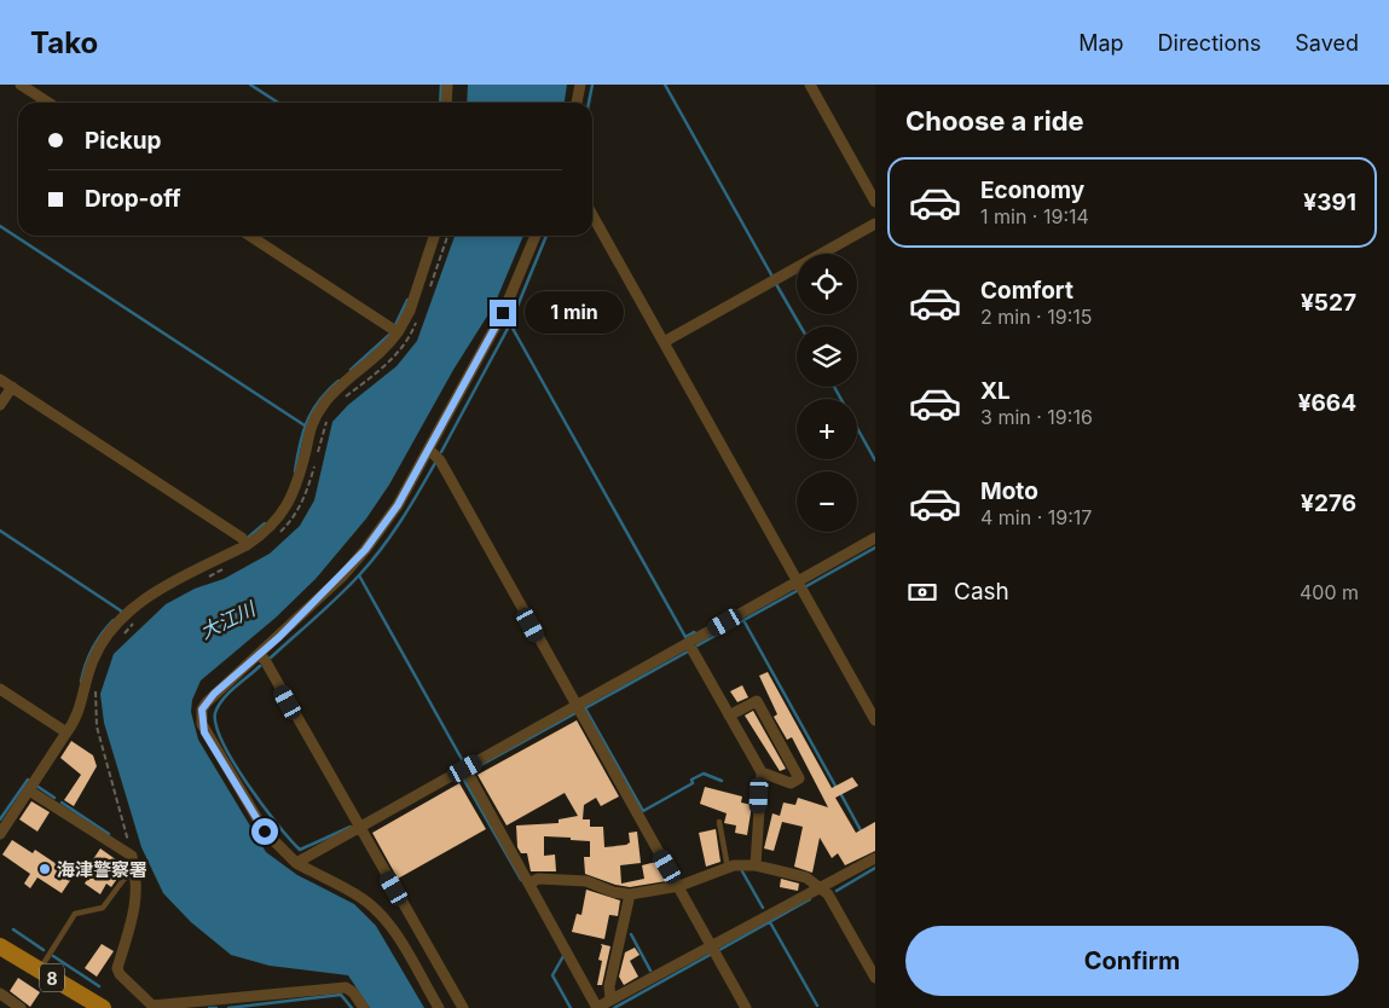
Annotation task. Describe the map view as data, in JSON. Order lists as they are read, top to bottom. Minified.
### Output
{"streets":{"main road":["8"]},"water":["大江川"],"places":["海津警察署"],"page":{"header":"Tako","nav":["Map","Directions","Saved"],"heading":"Choose a ride","banner":["Pickup","Drop-off"],"list":[{"name":"Economy","note":"1 min · 19:14","value":"¥391"},{"name":"Comfort","note":"2 min · 19:15","value":"¥527"},{"name":"XL","note":"3 min · 19:16","value":"¥664"},{"name":"Moto","note":"4 min · 19:17","value":"¥276"}],"map_buttons":["+","−"],"bubble":"1 min","pay":["Cash","400 m"],"buttons":"Confirm"}}
